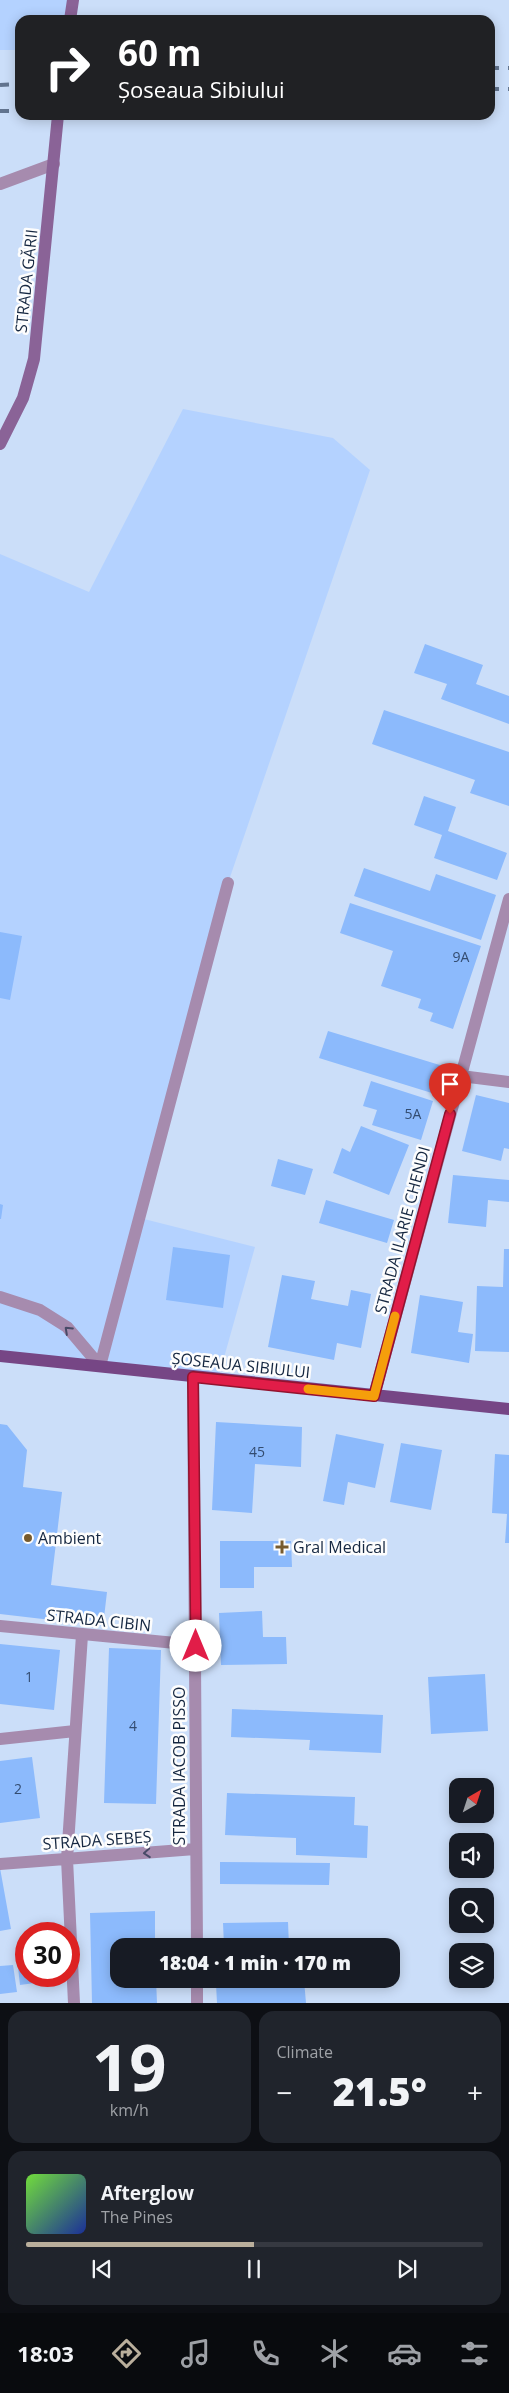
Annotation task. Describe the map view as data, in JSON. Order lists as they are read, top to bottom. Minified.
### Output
{"streets":{"main road":["STRADA GĂRII","ȘOSEAUA SIBIULUI"],"street":["STRADA ILARIE CHENDI","STRADA CIBIN","STRADA IACOB PISSO","STRADA SEBEȘ"]},"crossings":[["STRADA ILARIE CHENDI","ȘOSEAUA SIBIULUI"],["ȘOSEAUA SIBIULUI","STRADA IACOB PISSO"],["STRADA CIBIN","STRADA IACOB PISSO"],["STRADA IACOB PISSO","STRADA SEBEȘ"]],"one_way":["STRADA SEBEȘ"],"places":{"other":["Ambient"],"health":["Gral Medical"]},"house_numbers":["9A","5A","45","1","4","2"],"north":"top right","page":{"turn":["60 m","Șoseaua Sibiului"],"limit":"30","trip":"18:04 · 1 min · 170 m","tile":[["19","km/h"],"Climate"],"heat":["−","21.5°","+"],"song":["Afterglow","The Pines"],"tabs":"18:03"}}
